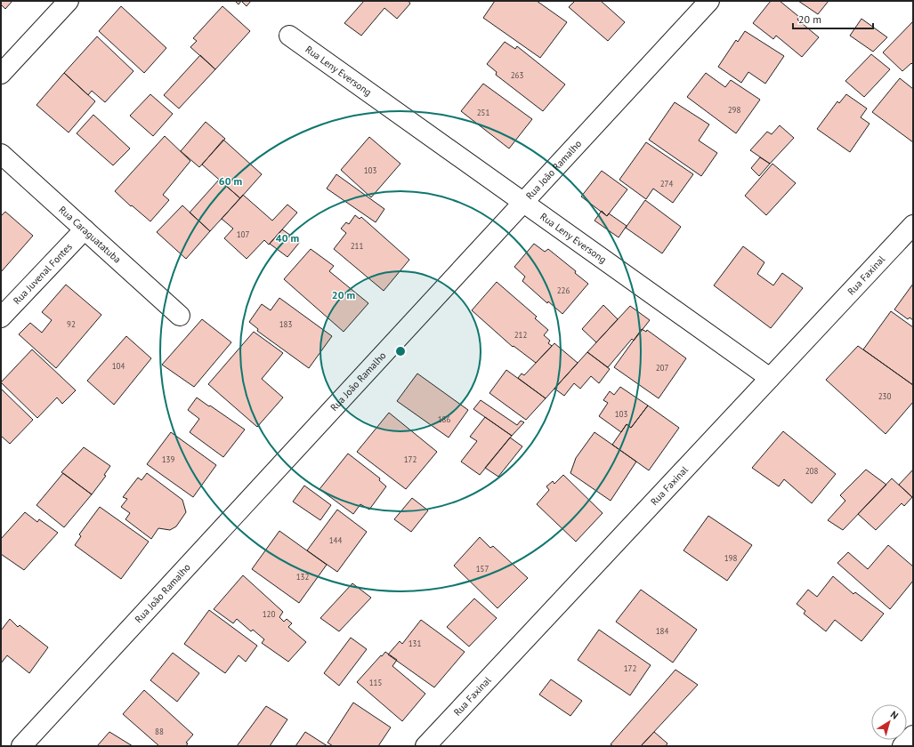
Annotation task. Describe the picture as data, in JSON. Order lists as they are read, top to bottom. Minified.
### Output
{"streets":{"street":["Rua Leny Eversong","Rua João Ramalho","Rua Caraguatatuba","Rua Juvenal Fontes","Rua Faxinal"]},"crossings":[["Rua Leny Eversong","Rua João Ramalho"],["Rua Leny Eversong","Rua Faxinal"],["Rua Caraguatatuba","Rua Juvenal Fontes"]],"house_numbers":["263","298","251","103","274","107","211","226","92","183","212","104","207","230","103","186","139","172","208","144","198","157","132","120","184","131","172","115","88"],"scale_bar":"20 m","north":"top right","rings":["60 m","40 m","20 m"]}
